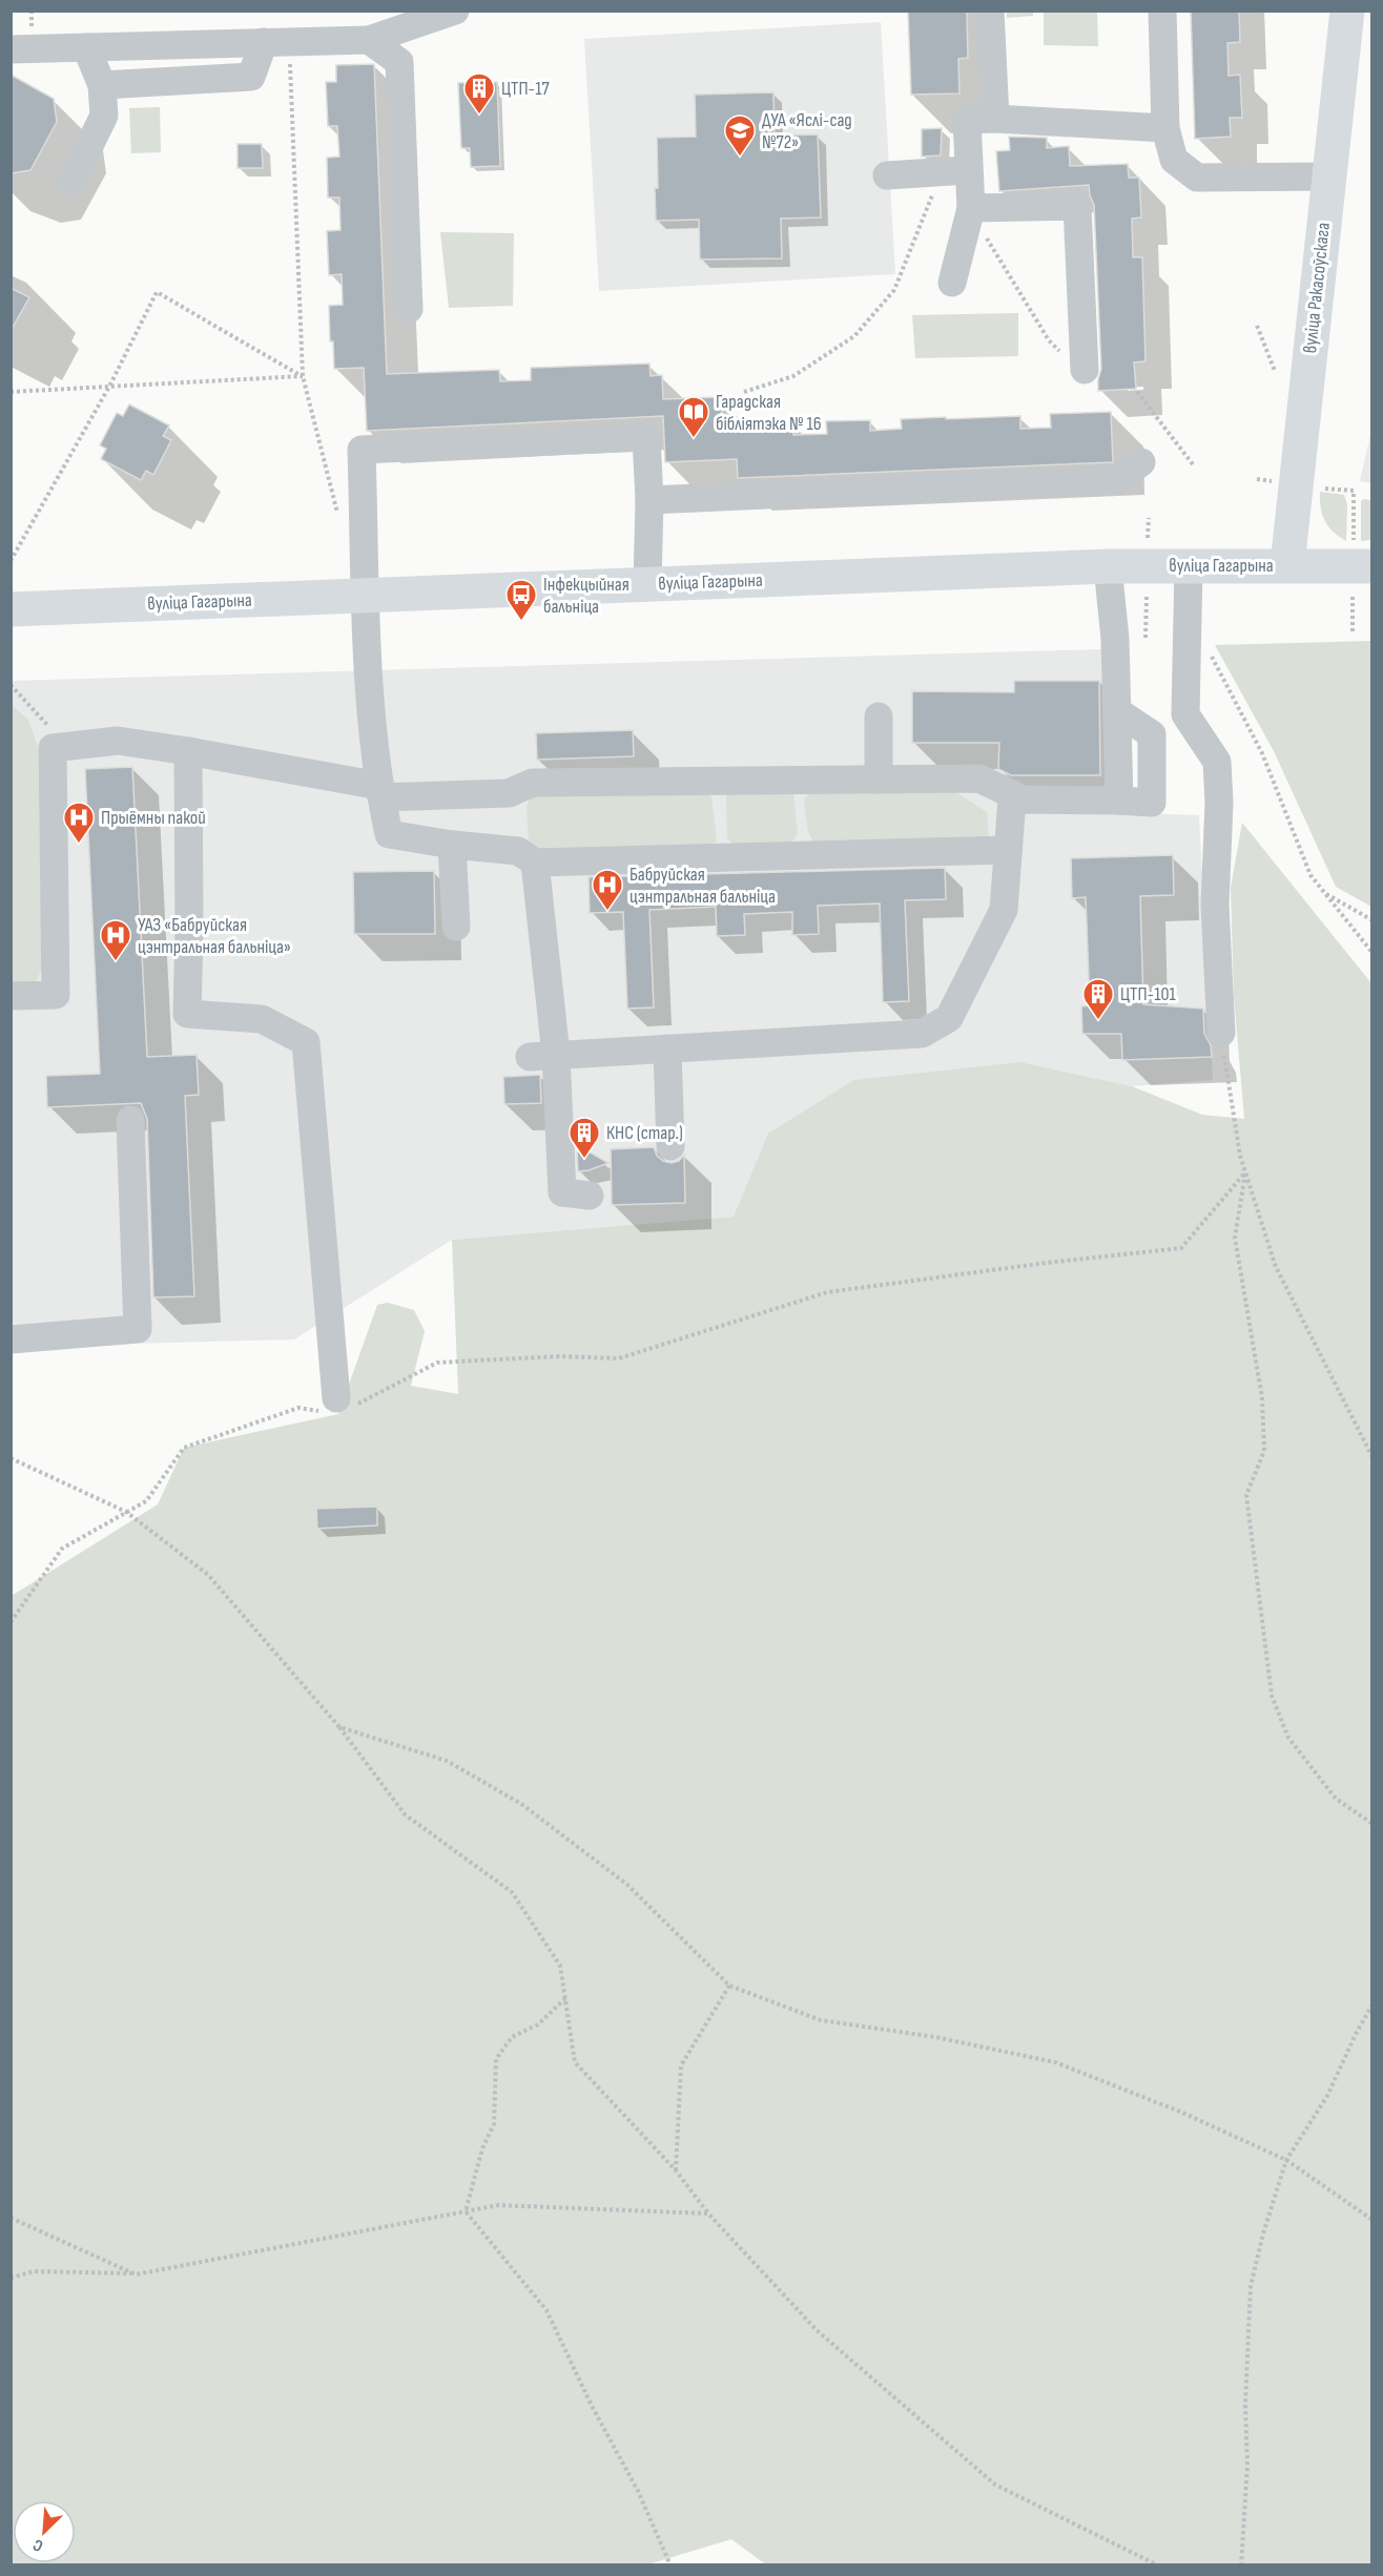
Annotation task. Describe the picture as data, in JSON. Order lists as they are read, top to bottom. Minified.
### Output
{"streets":{"main road":["вуліца Ракасоўскага","вуліца Гагарына"]},"crossings":[["вуліца Ракасоўскага","вуліца Гагарына"]],"places":{"building":["ЦТП-17","ЦТП-101","КНС (стар.)"],"school or university":["ДУА «Яслі-сад №72»"],"library":["Гарадская бібліятэка № 16"],"bus stop":["Інфекцыйная бальніца"],"hospital":["Прыёмны пакой","Бабруйская цэнтральная бальніца","УАЗ «Бабруйская цэнтральная бальніца»"]},"north":"bottom left"}
